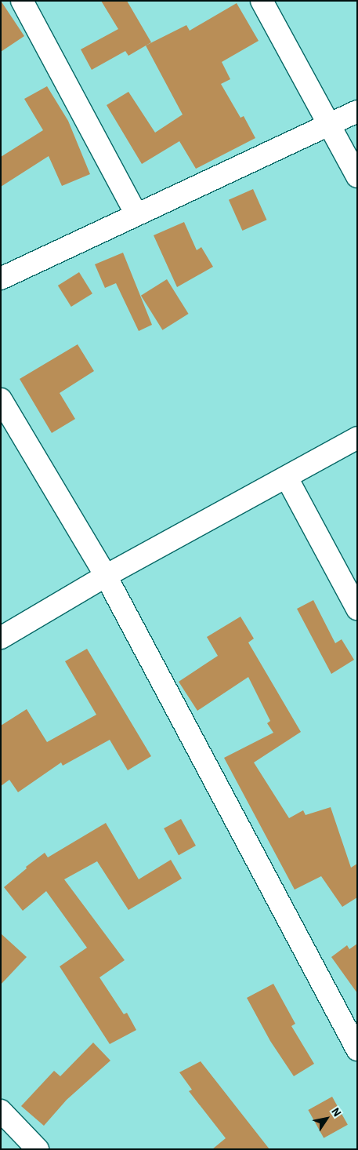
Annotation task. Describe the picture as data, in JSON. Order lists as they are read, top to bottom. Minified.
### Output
{"north":"top right"}
